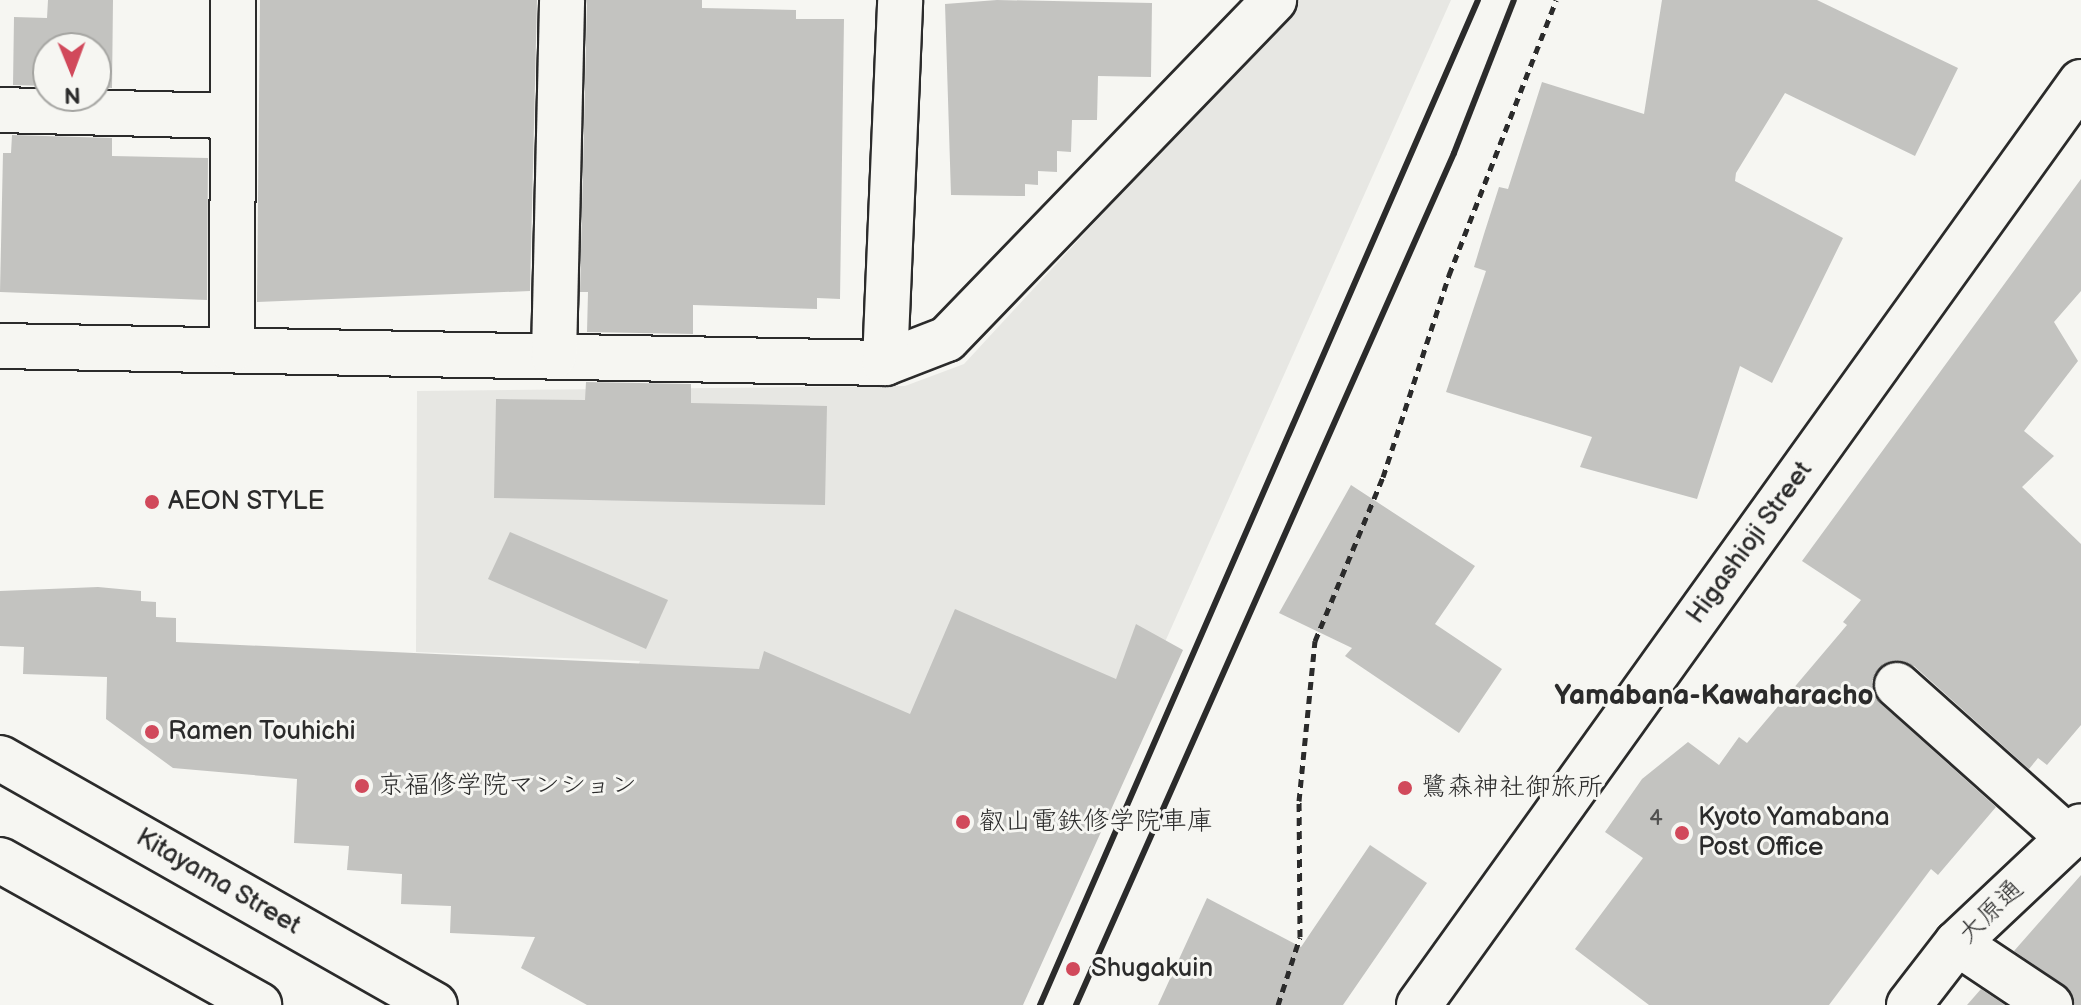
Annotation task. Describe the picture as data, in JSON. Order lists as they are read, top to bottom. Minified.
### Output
{"streets":{"street":["Higashioji Street","Kitayama Street","大原通"]},"districts":["Yamabana-Kawaharacho"],"places":["AEON STYLE","Ramen Touhichi","京福修学院マンション","鷺森神社御旅所","叡山電鉄修学院車庫","Kyoto Yamabana Post Office","Shugakuin"],"house_numbers":["4"],"north":"bottom"}
